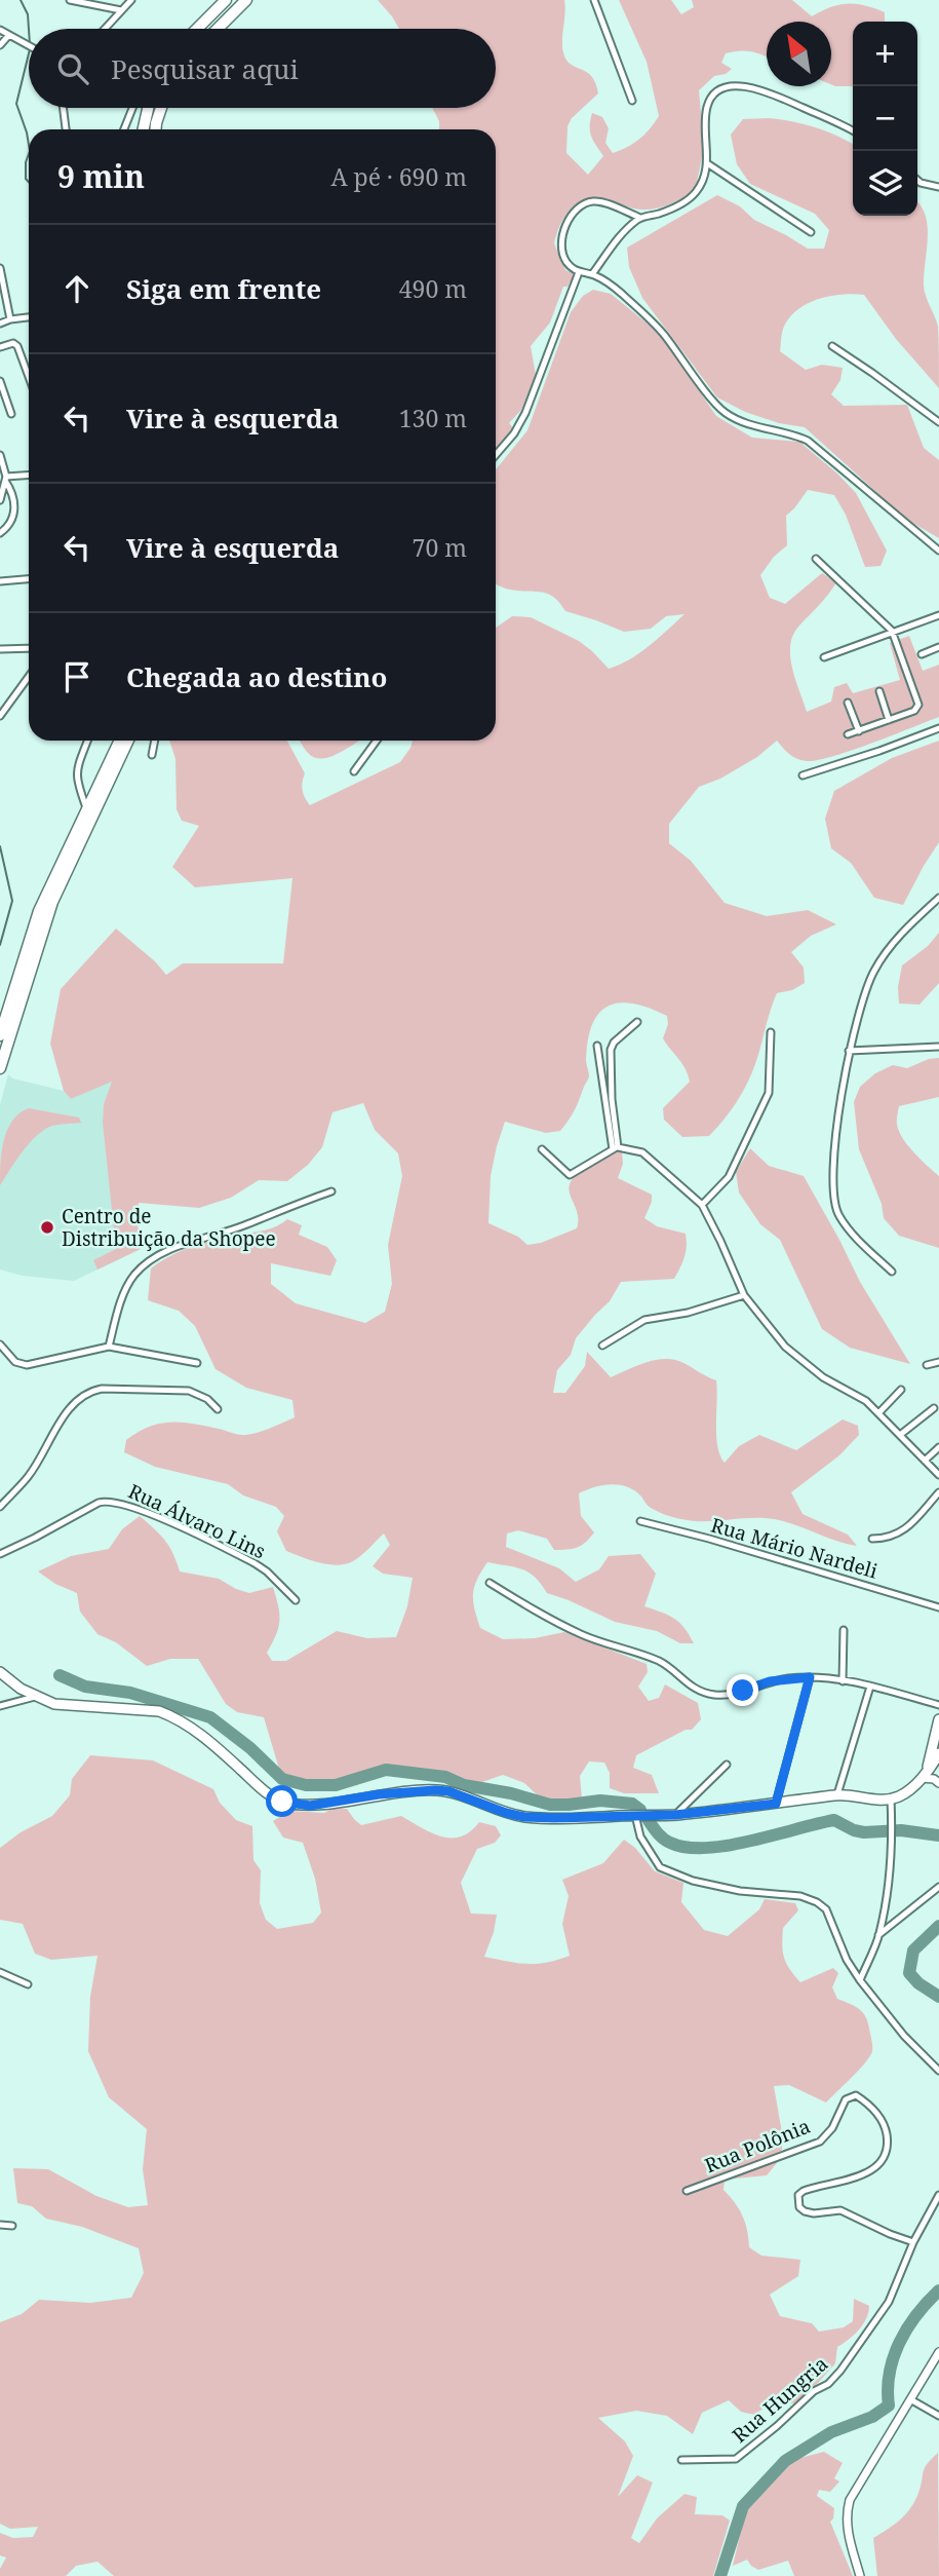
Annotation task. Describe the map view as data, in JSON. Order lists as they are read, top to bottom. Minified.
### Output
{"streets":{"street":["Rua Álvaro Lins","Rua Mário Nardeli","Rua Polônia","Rua Hungria"]},"crossings":[["Rua Polônia","Rua Hungria"]],"places":["Centro de Distribuição da Shopee"],"north":"top left","page":{"map_buttons":["+","−"],"search":"Pesquisar aqui","heading":["9 min","A pé · 690 m"],"list":[["Siga em frente","490 m"],["Vire à esquerda","130 m"],["Vire à esquerda","70 m"],"Chegada ao destino"]}}
